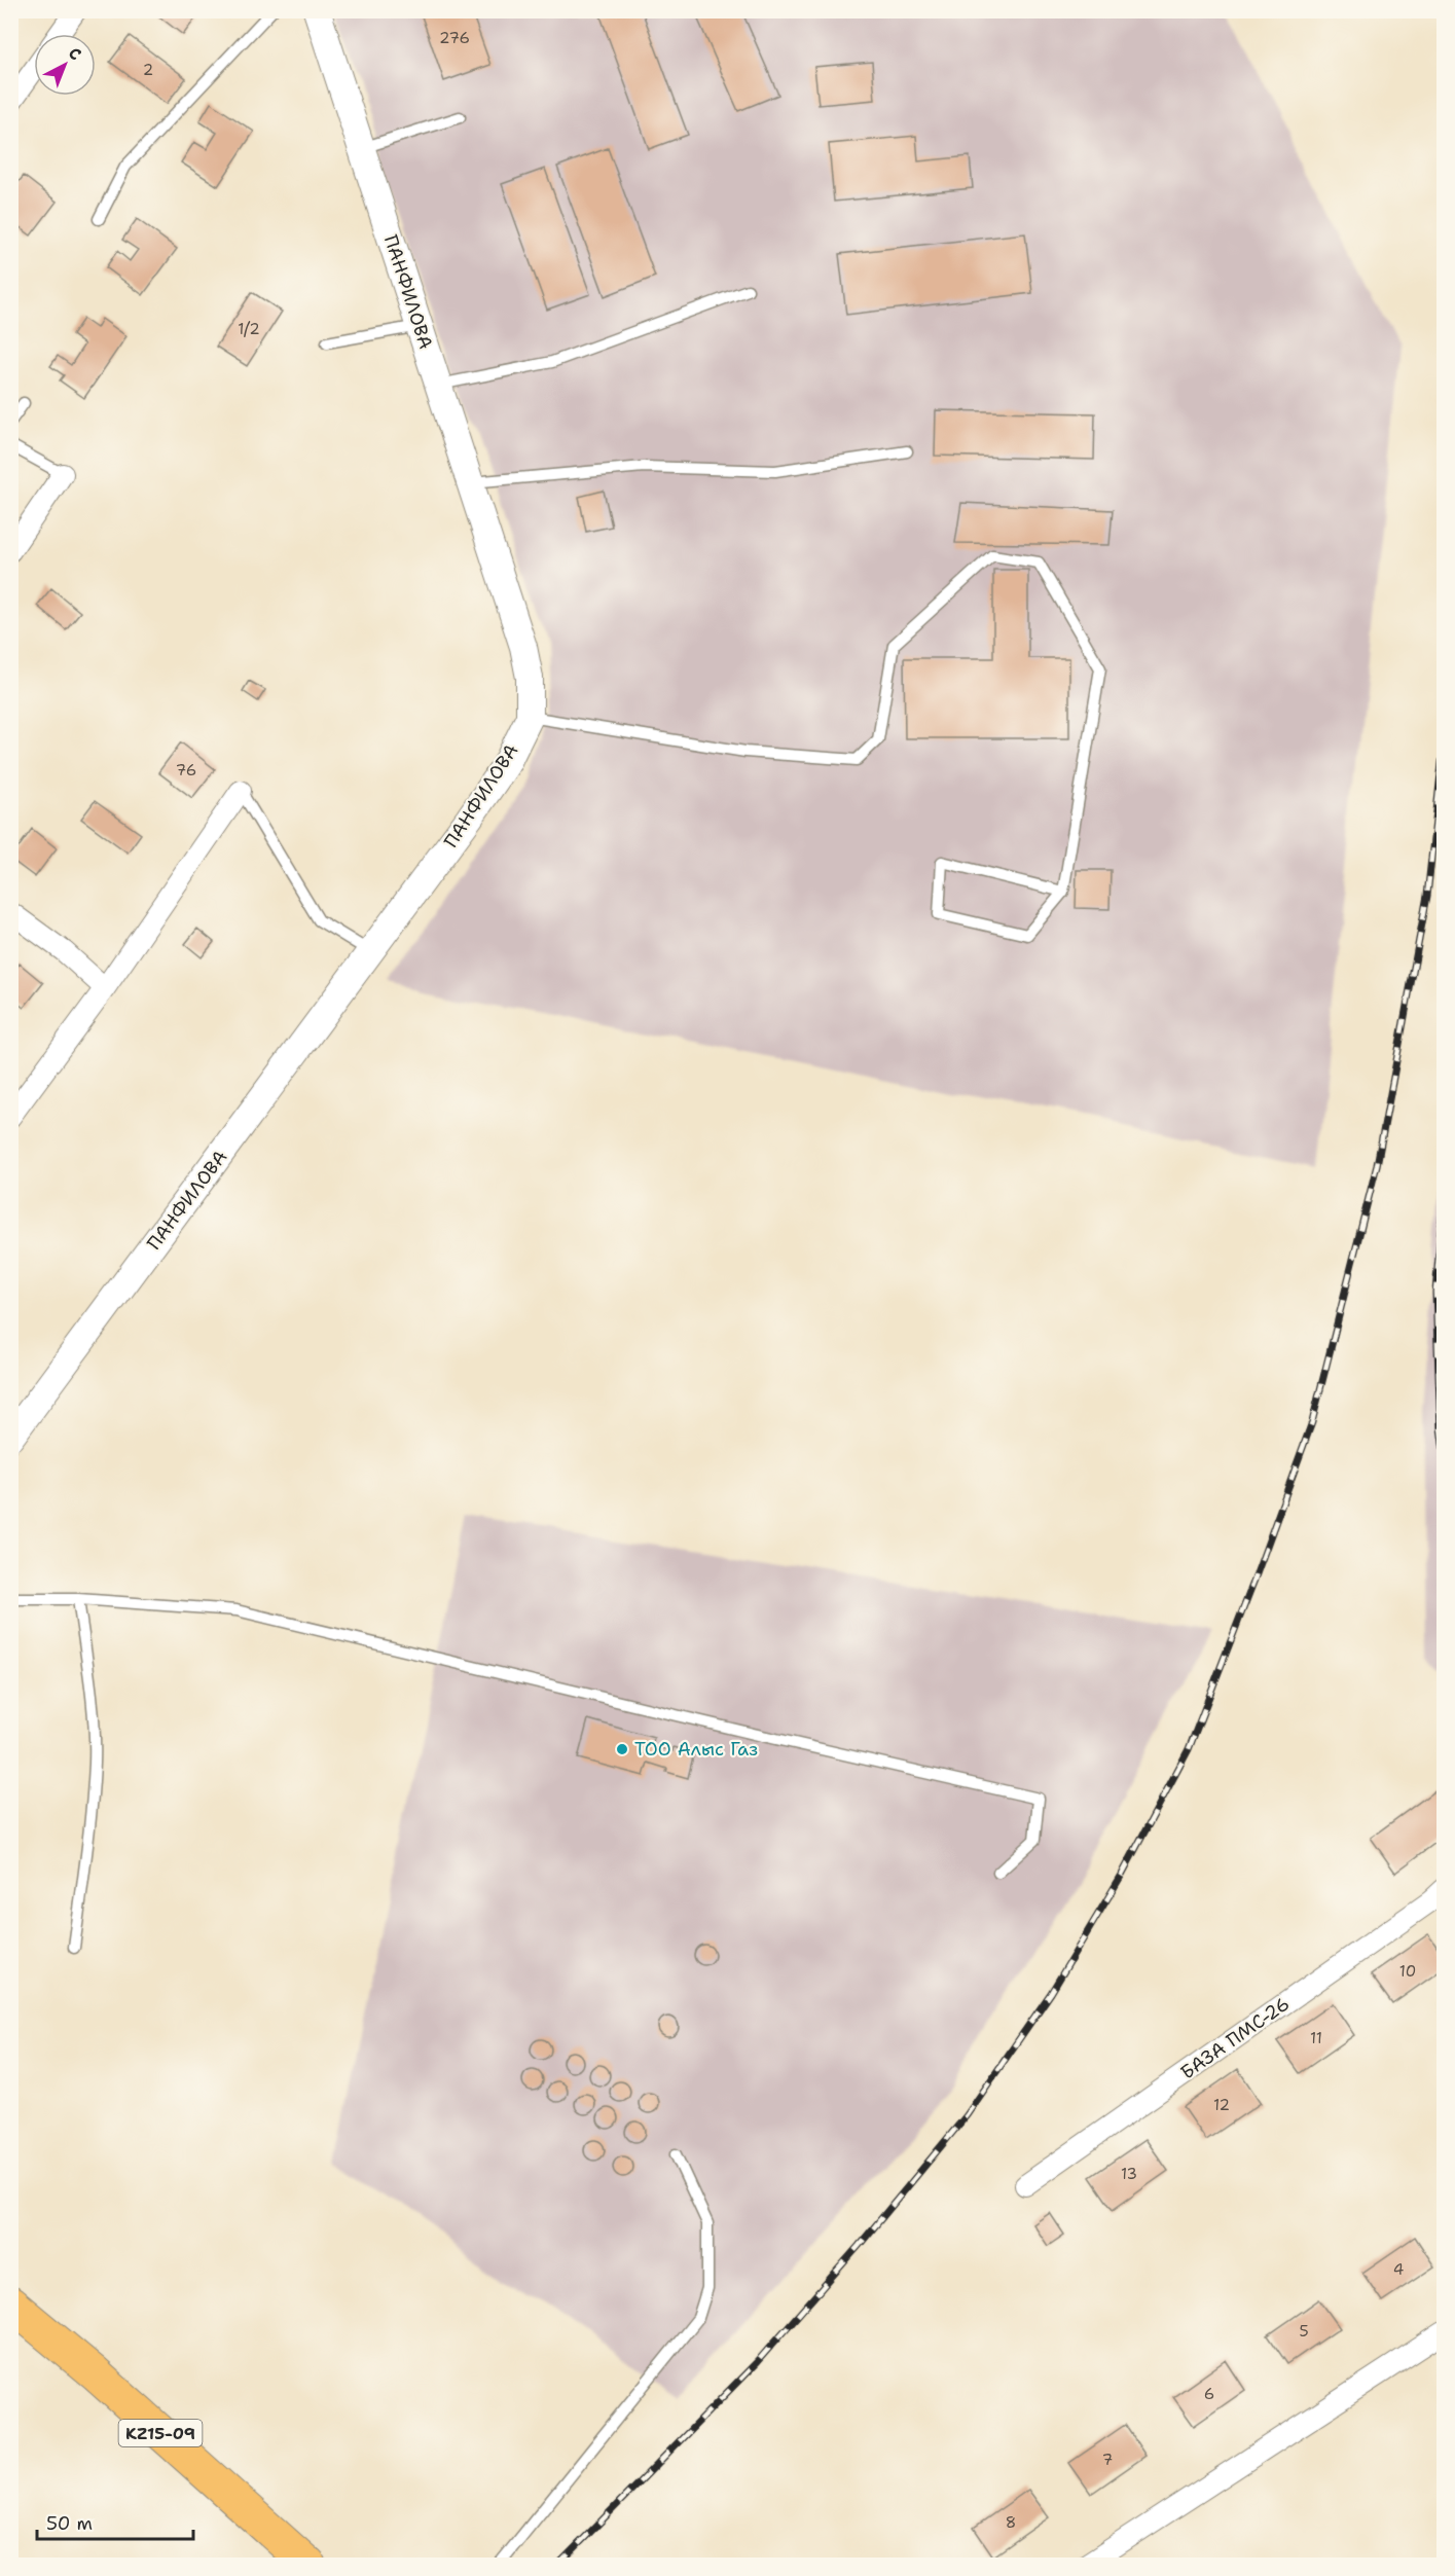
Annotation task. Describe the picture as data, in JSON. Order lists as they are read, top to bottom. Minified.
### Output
{"streets":{"highway":["KZ15-09"],"street":["ПАНФИЛОВА","БАЗА ПМС-26"]},"places":["ТОО Алыс Газ"],"house_numbers":["276","2","1/2","76","10","11","12","13","4","5","6","7","8"],"scale_bar":"50 m","north":"top right"}
